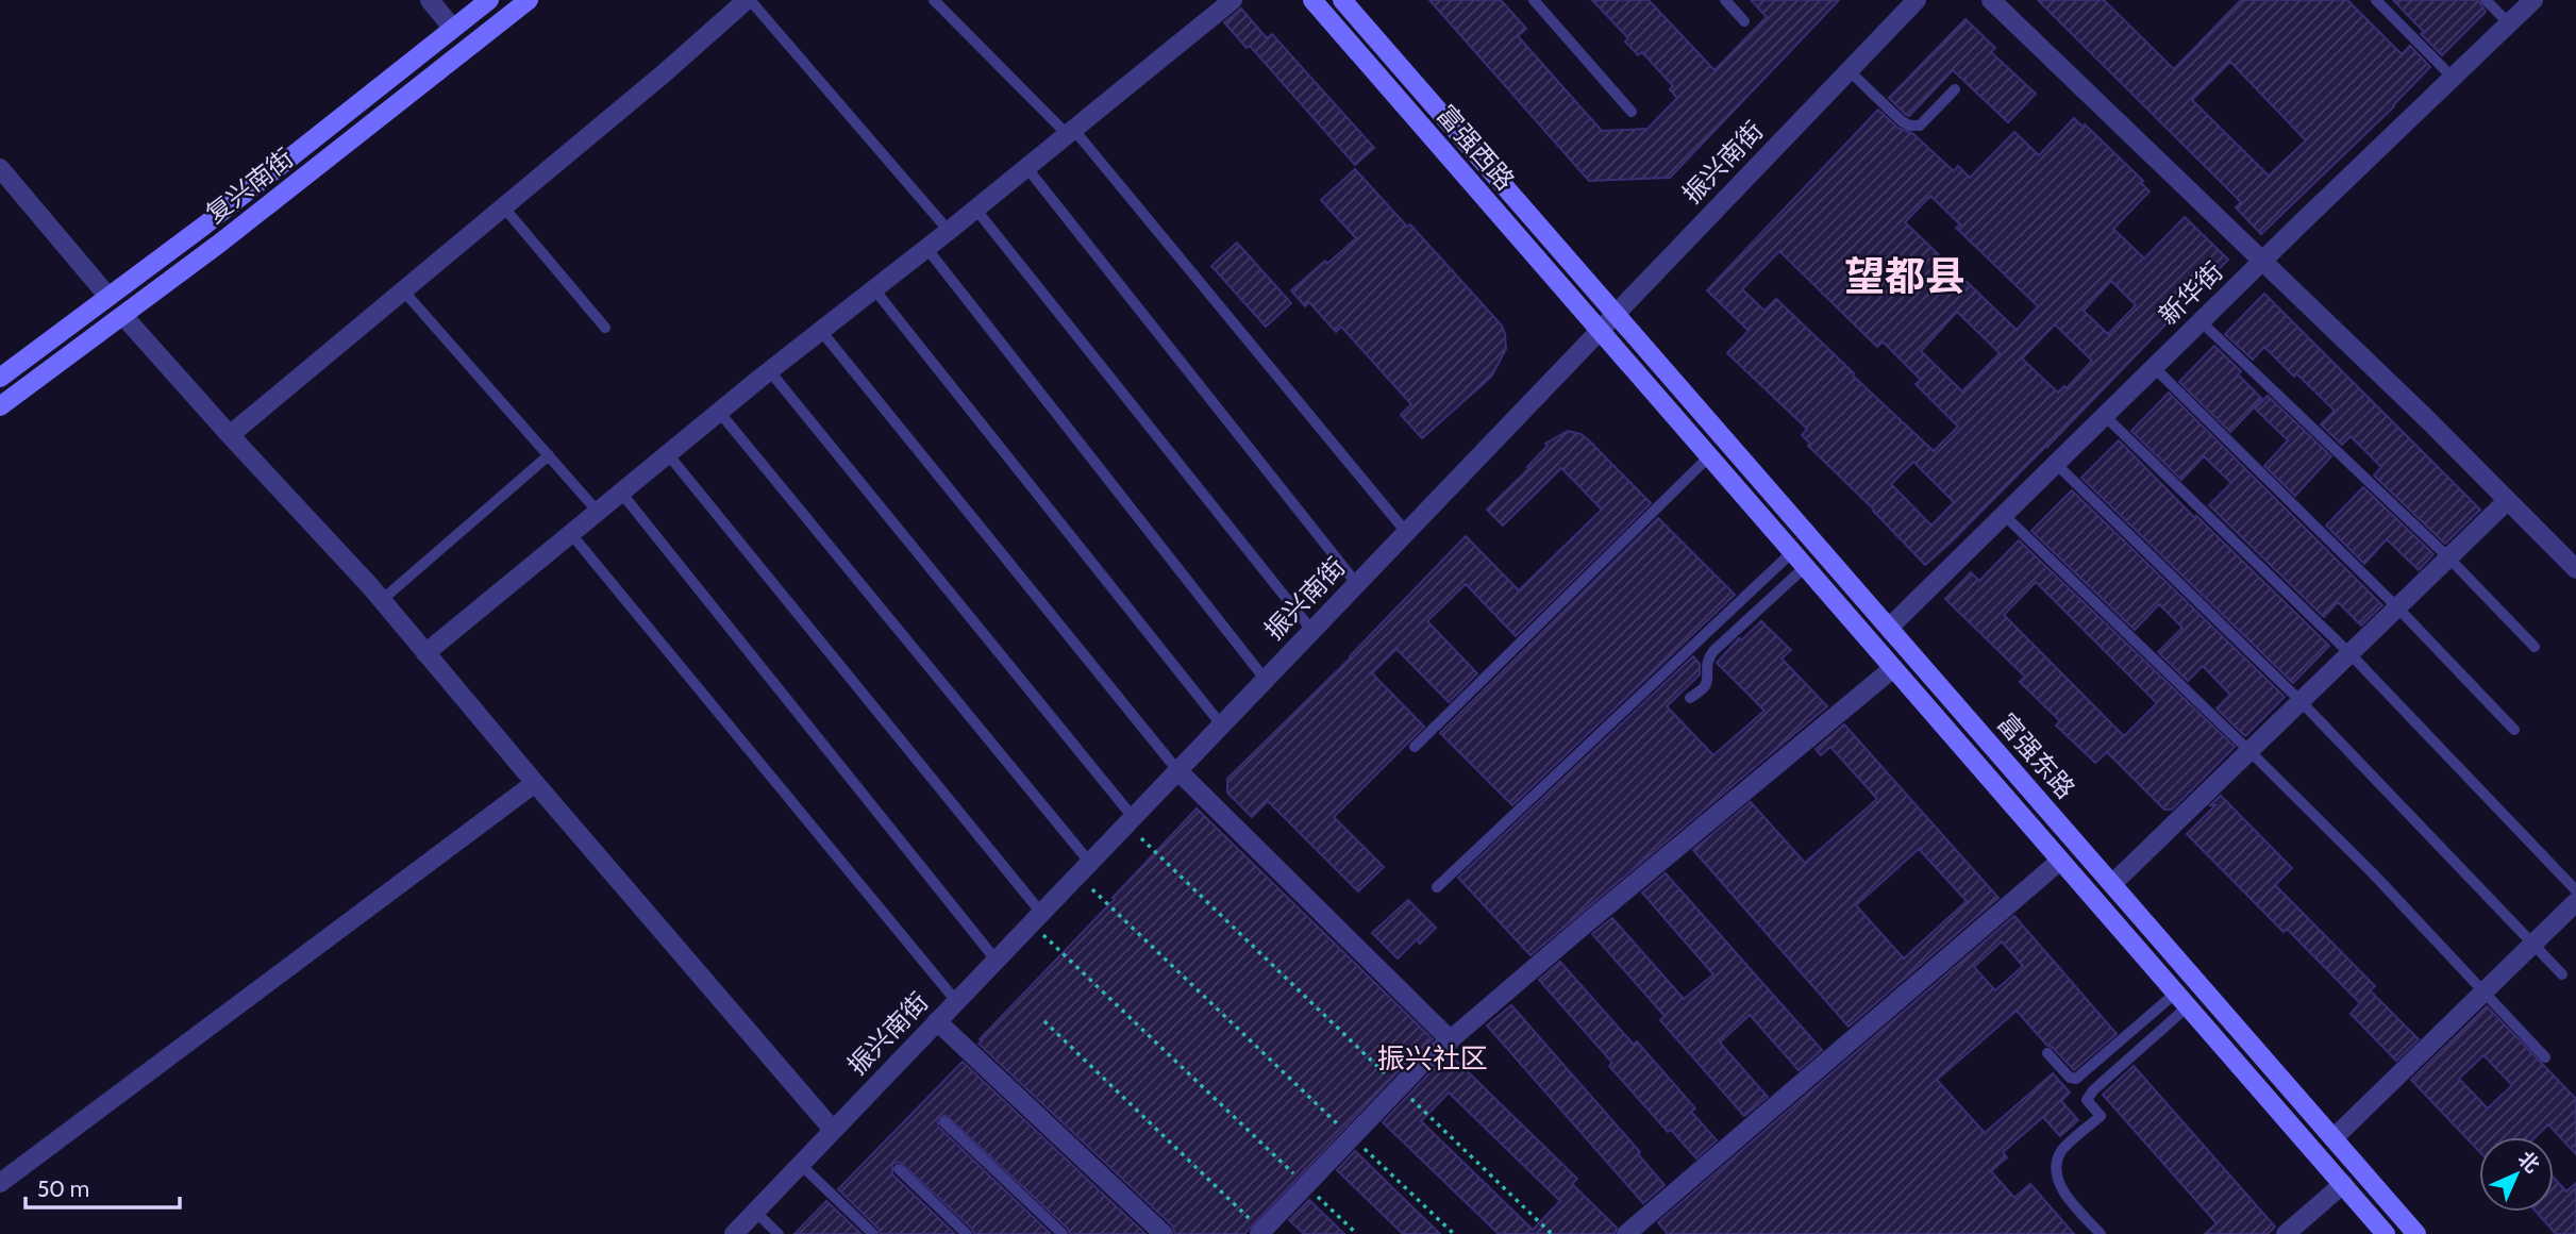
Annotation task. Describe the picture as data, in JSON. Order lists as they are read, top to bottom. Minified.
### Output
{"streets":{"main road":["富强西路","复兴南街","富强东路"],"street":["振兴南街","新华街"]},"crossings":[["富强西路","振兴南街"],["富强西路","富强东路"],["振兴南街","富强东路"],["新华街","富强东路"]],"districts":["望都县","振兴社区"],"scale_bar":"50 m","north":"top right"}
